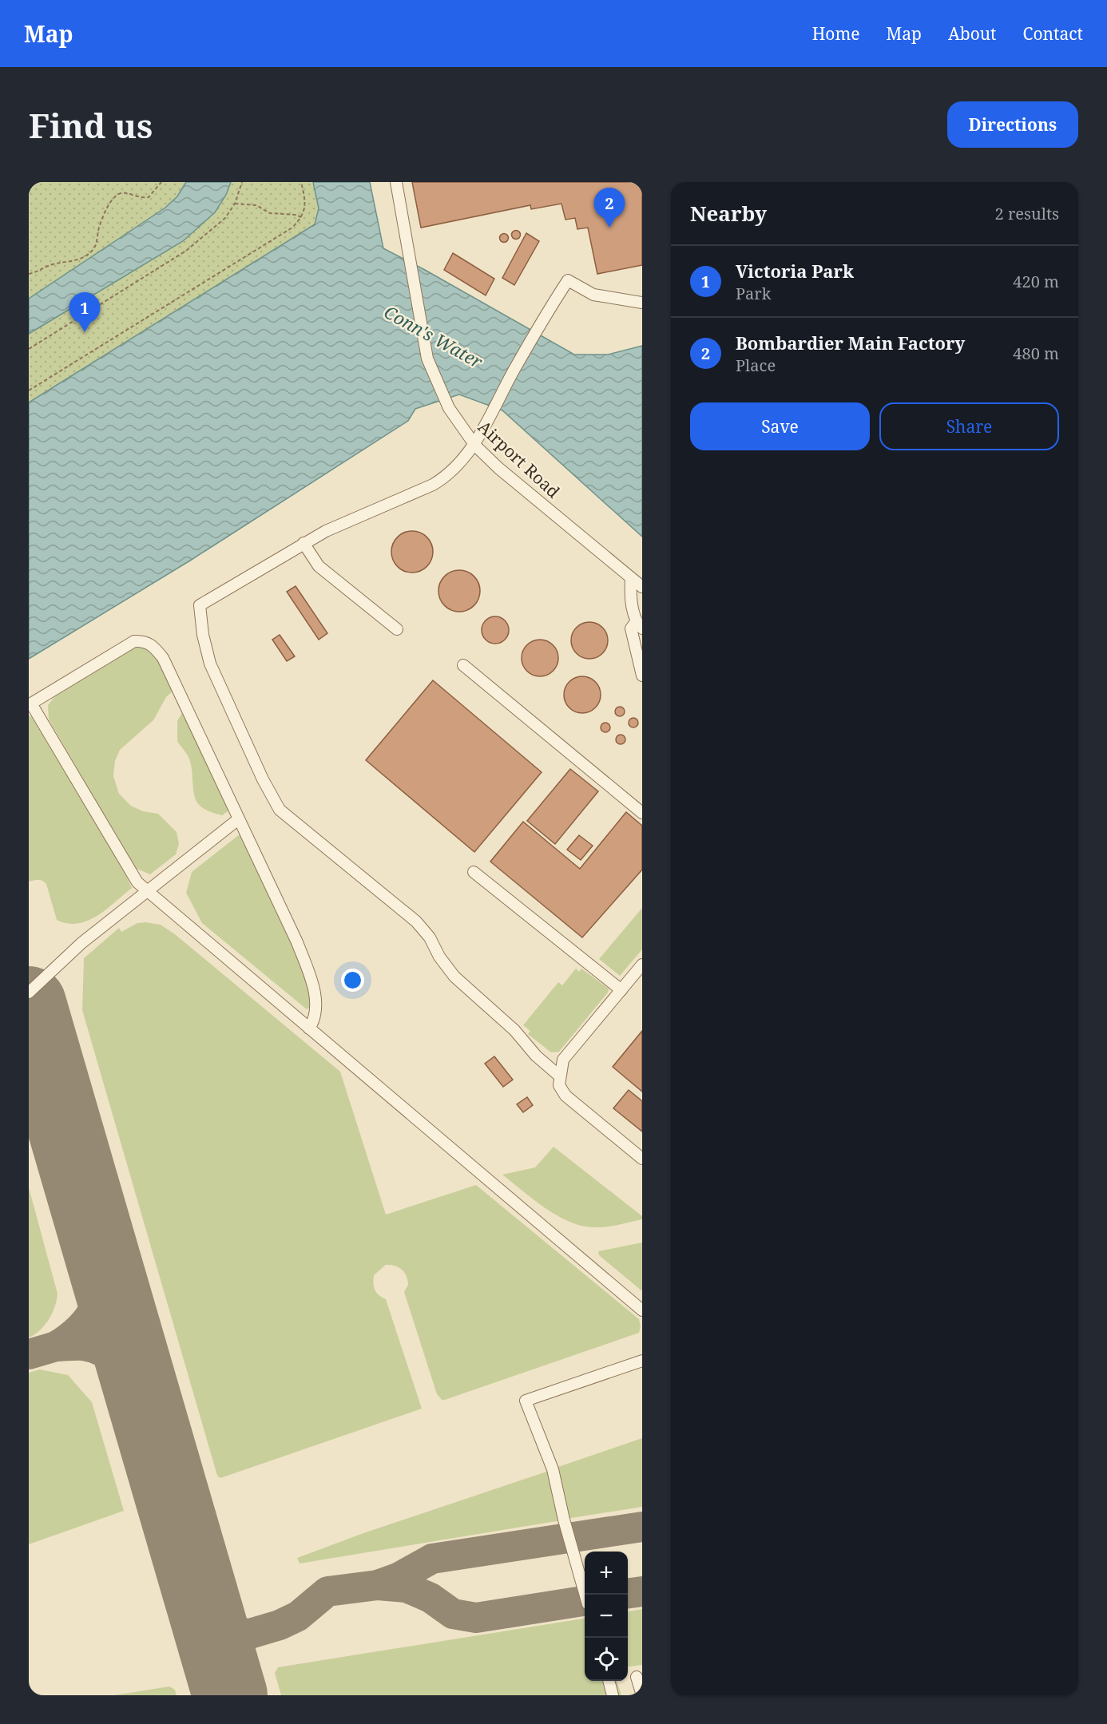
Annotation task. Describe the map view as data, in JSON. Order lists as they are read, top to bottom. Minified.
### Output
{"streets":{"street":["Airport Road"]},"water":["Conn's Water"],"page":{"header":"Map","nav":["Home","Map","About","Contact"],"buttons":["Directions",["Save","Share"]],"title":"Find us","heading":["Nearby","2 results"],"pins":["2","1"],"list":[{"mark":"1","name":"Victoria Park","note":"Park","value":"420 m"},{"mark":"2","name":"Bombardier Main Factory","note":"Place","value":"480 m"}],"map_buttons":["+","−"]}}
